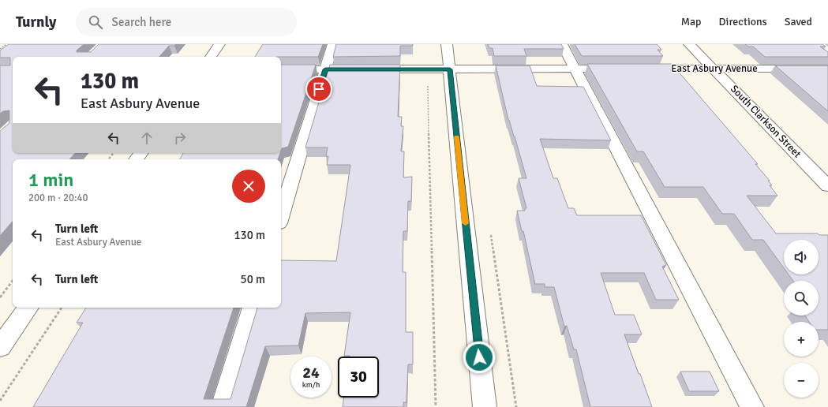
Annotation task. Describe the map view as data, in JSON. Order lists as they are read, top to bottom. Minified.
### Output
{"streets":{"street":["East Asbury Avenue","South Clarkson Street"]},"crossings":[["East Asbury Avenue","South Clarkson Street"]],"page":{"header":"Turnly","search":"Search here","nav":["Map","Directions","Saved"],"turn":["130 m","East Asbury Avenue"],"heading":["1 min","200 m · 20:40"],"list":[{"name":"Turn left","note":"East Asbury Avenue","value":"130 m"},{"name":"Turn left","value":"50 m"}],"map_buttons":["+","−"],"speed":"24 km/h","limit":"30"}}
